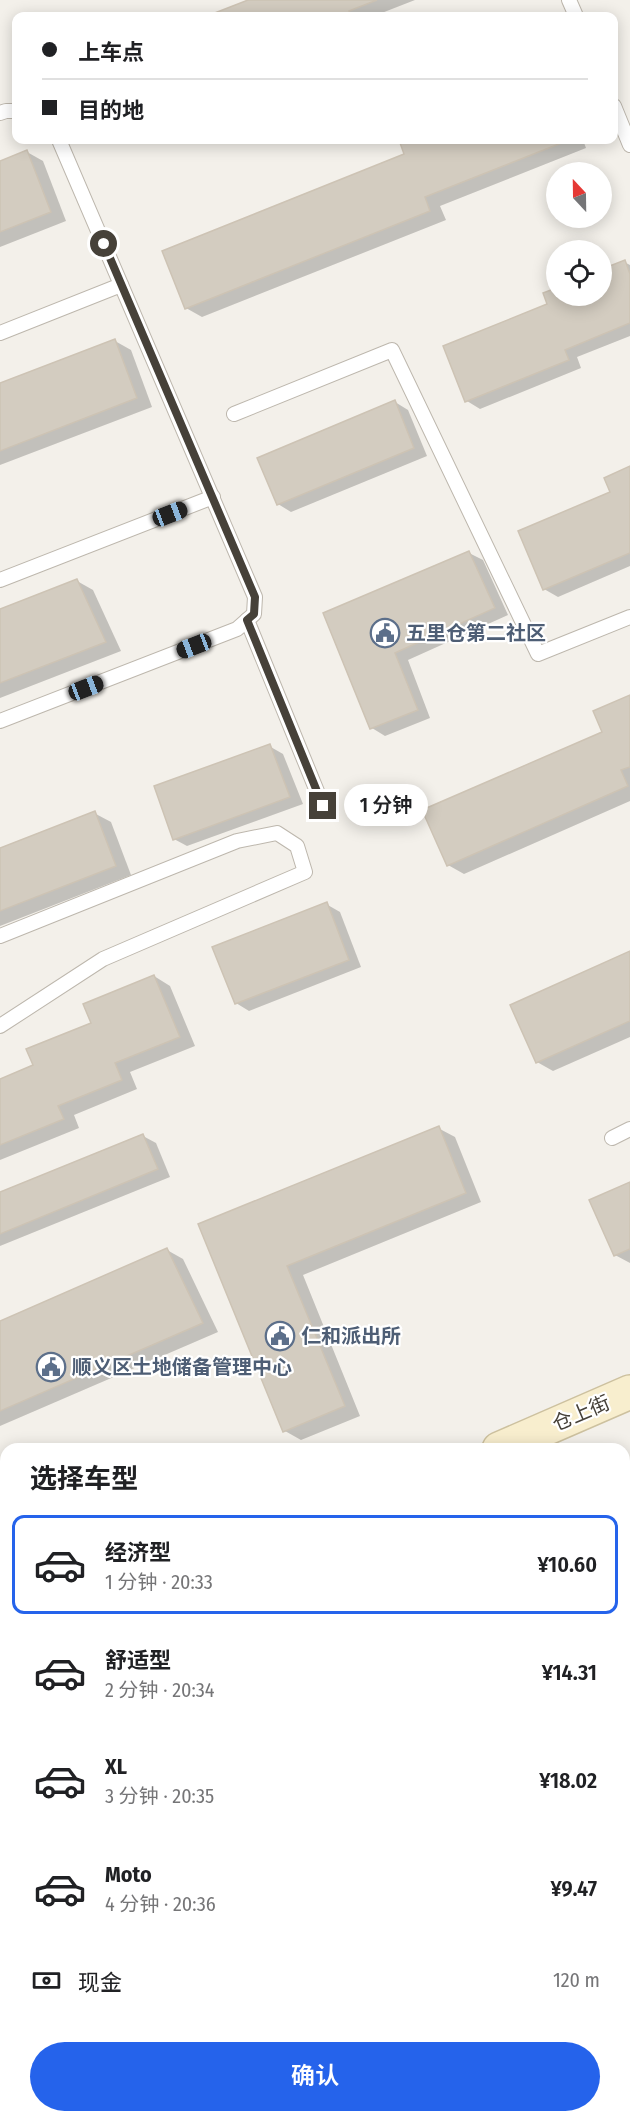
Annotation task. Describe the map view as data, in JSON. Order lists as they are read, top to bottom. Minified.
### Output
{"streets":{"street":["仓上街"]},"places":{"public building":["五里仓第二社区","仁和派出所","顺义区土地储备管理中心"]},"north":"top","page":{"banner":["上车点","目的地"],"bubble":"1 分钟","heading":"选择车型","list":[{"name":"经济型","note":"1 分钟 · 20:33","value":"¥10.60"},{"name":"舒适型","note":"2 分钟 · 20:34","value":"¥14.31"},{"name":"XL","note":"3 分钟 · 20:35","value":"¥18.02"},{"name":"Moto","note":"4 分钟 · 20:36","value":"¥9.47"}],"pay":["现金","120 m"],"buttons":"确认"}}
